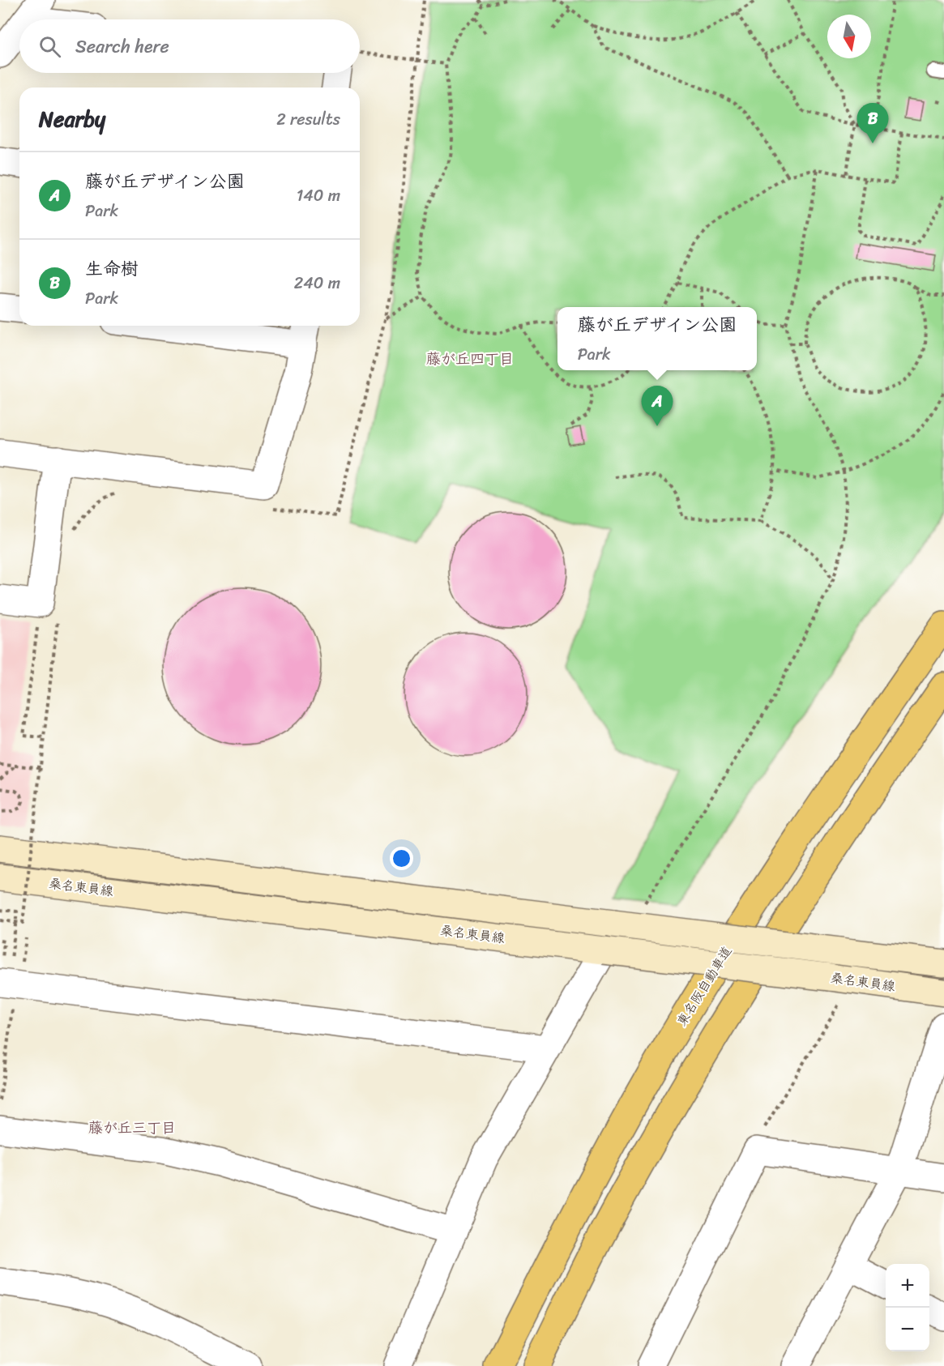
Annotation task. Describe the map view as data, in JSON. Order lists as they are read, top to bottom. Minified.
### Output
{"streets":{"highway":["東名阪自動車道"],"main road":["桑名東員線"]},"districts":["藤が丘四丁目","藤が丘三丁目"],"north":"bottom","page":{"search":"Search here","heading":["Nearby","2 results"],"pins":["B","A"],"list":[{"mark":"A","name":"藤が丘デザイン公園","note":"Park","value":"140 m"},{"mark":"B","name":"生命樹","note":"Park","value":"240 m"}],"popup":["藤が丘デザイン公園","Park"],"map_buttons":["+","−"]}}
